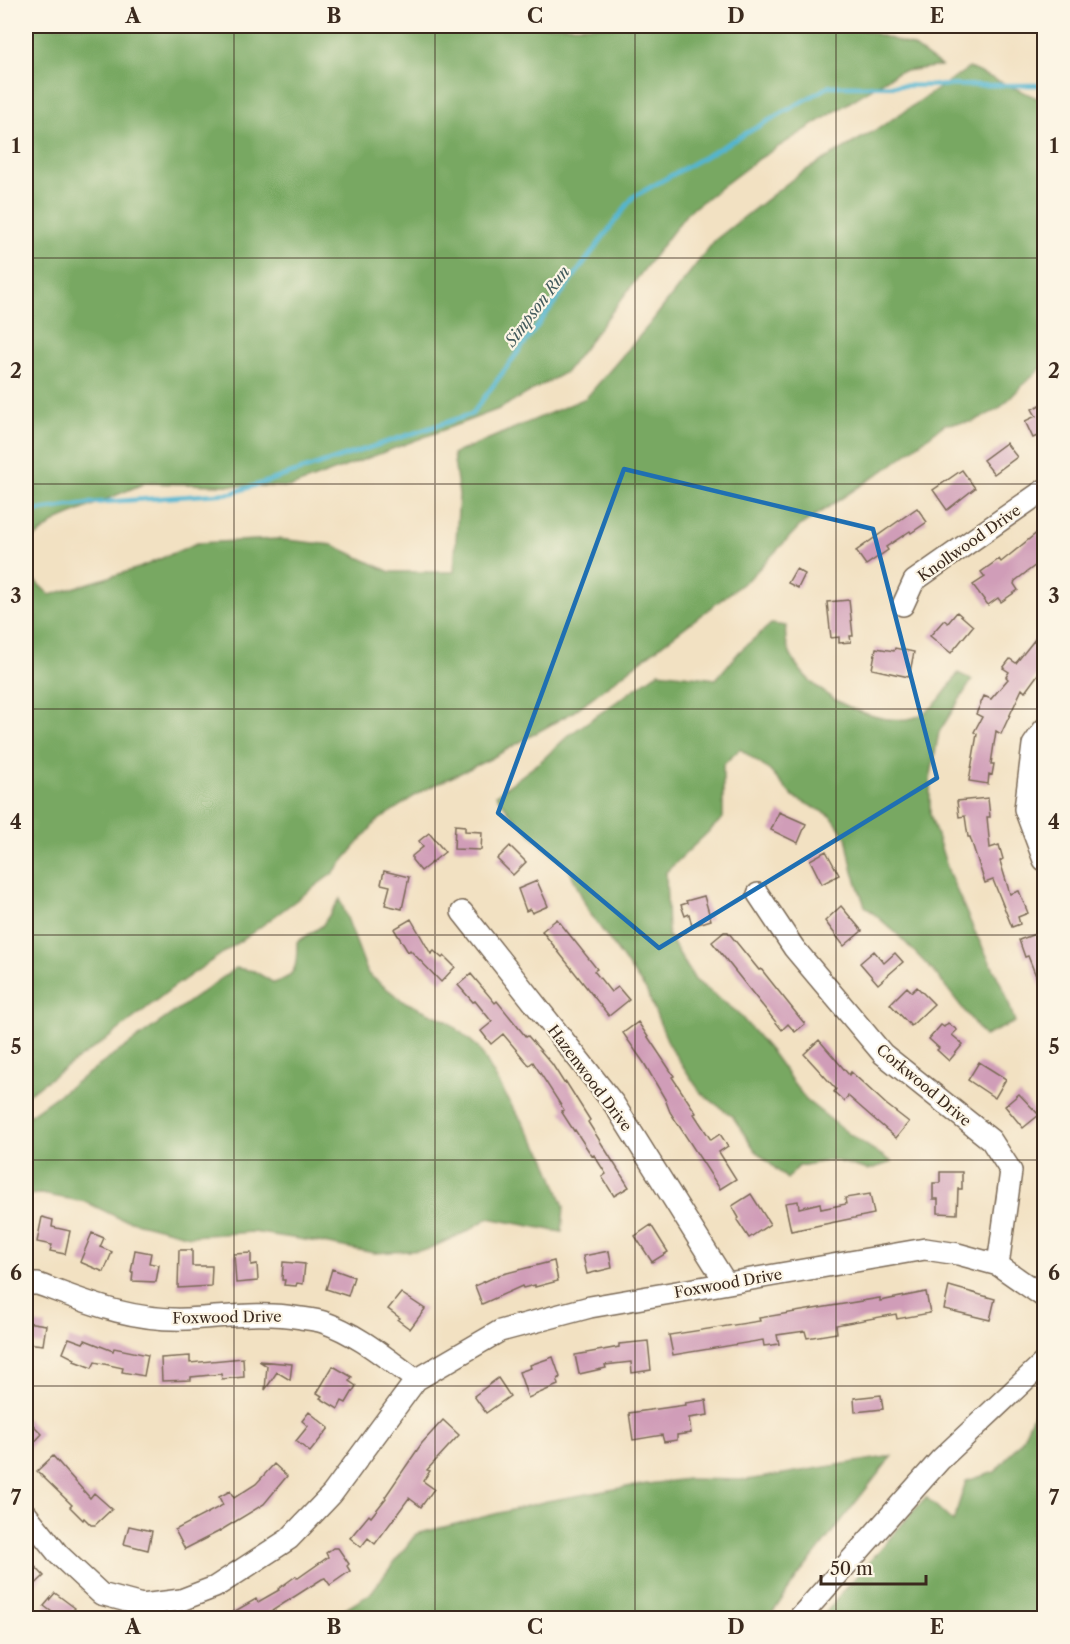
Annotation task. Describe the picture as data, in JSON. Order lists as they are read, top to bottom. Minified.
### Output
{"streets":{"street":["Knollwood Drive","Hazenwood Drive","Corkwood Drive","Foxwood Drive"]},"crossings":[["Hazenwood Drive","Foxwood Drive"],["Corkwood Drive","Foxwood Drive"]],"water":["Simpson Run"],"scale_bar":"50 m","grid":{"columns":["A","B","C","D","E"],"rows":["1","2","3","4","5","6","7"]}}
